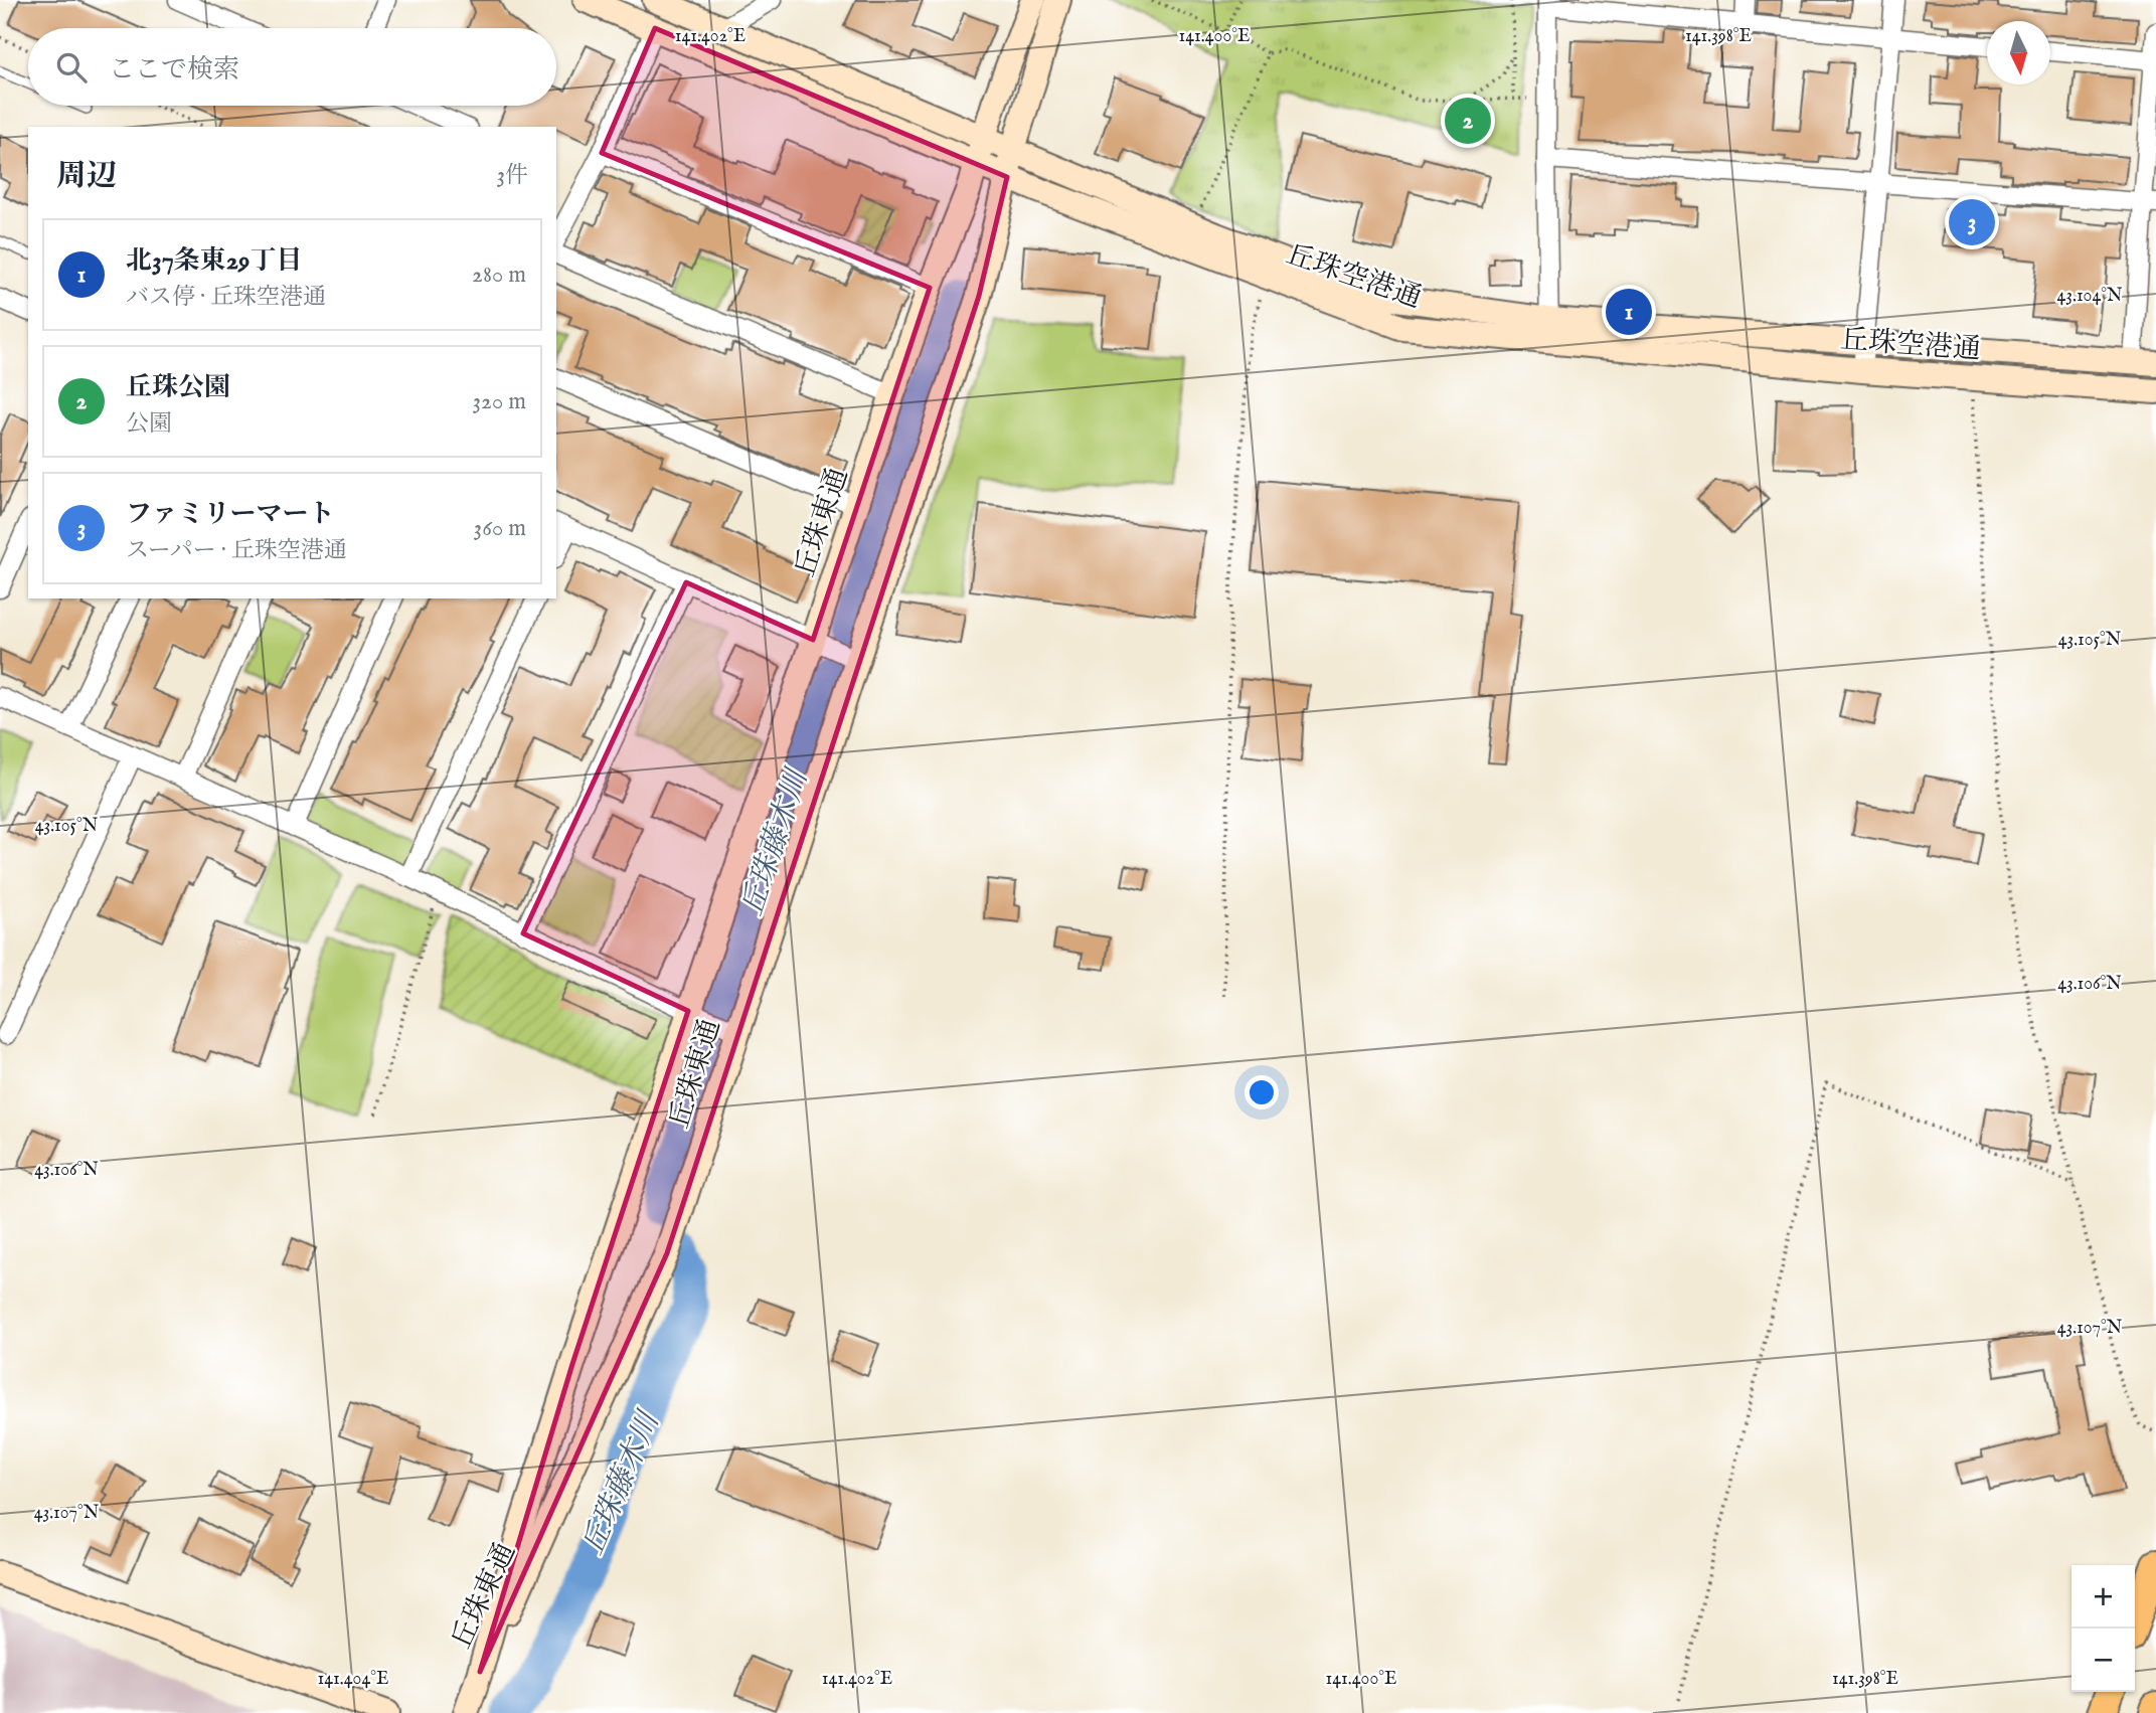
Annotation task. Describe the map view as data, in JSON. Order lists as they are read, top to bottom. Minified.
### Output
{"streets":{"street":["丘珠空港通","丘珠東通"]},"crossings":[["丘珠空港通","丘珠東通"]],"water":["丘珠藤木川"],"north":"bottom","page":{"search":"ここで検索","pins":["2","3","1"],"heading":["周辺","3件"],"list":[{"mark":"1","name":"北37条東29丁目","note":"バス停 · 丘珠空港通","value":"280 m"},{"mark":"2","name":"丘珠公園","note":"公園","value":"320 m"},{"mark":"3","name":"ファミリーマート","note":"スーパー · 丘珠空港通","value":"360 m"}],"map_buttons":["+","−"]},"coordinates":["141.402°E","141.400°E","141.398°E","43.104°N","43.105°N","43.106°N","43.107°N","141.404°E"]}
